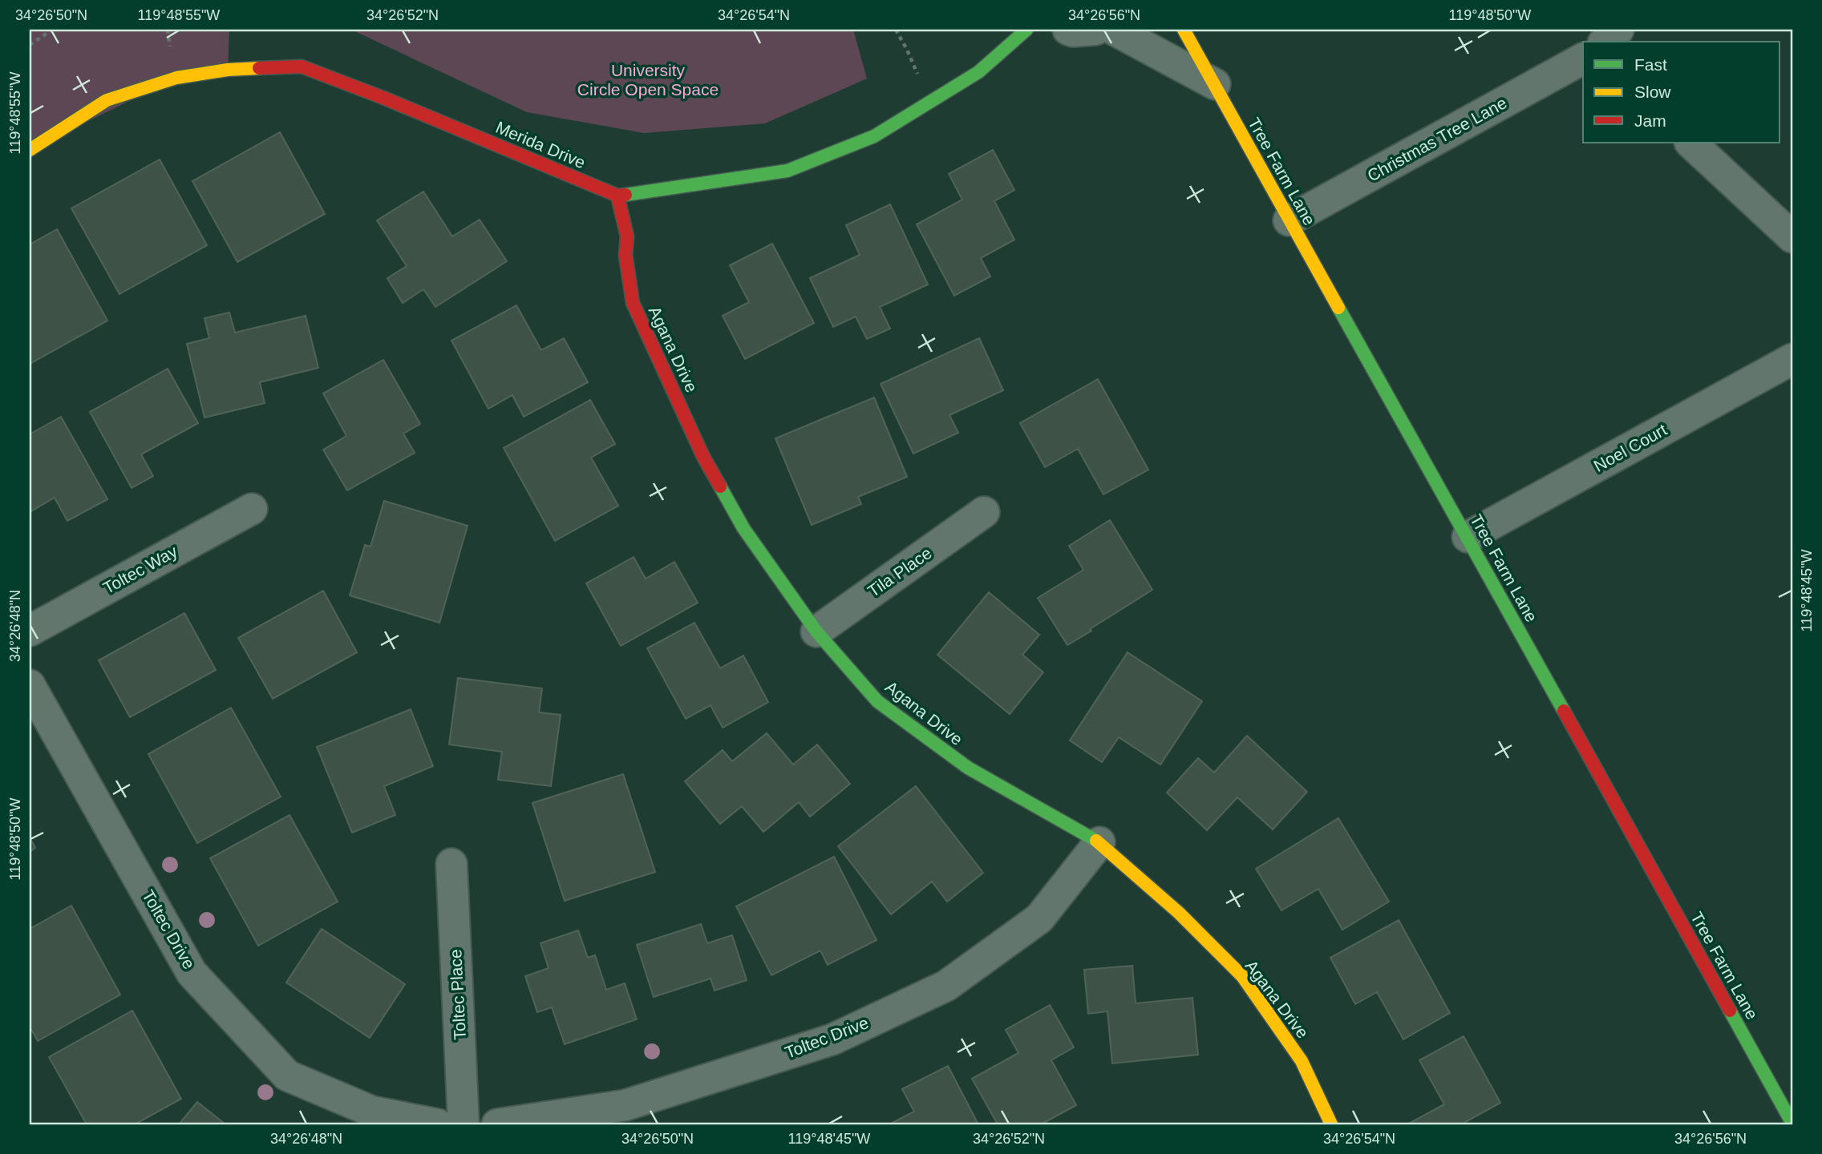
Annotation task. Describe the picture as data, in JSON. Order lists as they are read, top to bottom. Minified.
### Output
{"streets":{"street":["Christmas Tree Lane","Merida Drive","Tree Farm Lane","Agana Drive","Noel Court","Toltec Way","Tila Place","Toltec Drive","Toltec Place"]},"crossings":[["Christmas Tree Lane","Tree Farm Lane"],["Merida Drive","Agana Drive"],["Tree Farm Lane","Noel Court"],["Agana Drive","Tila Place"],["Agana Drive","Toltec Drive"]],"parks":["University Circle Open Space"],"legend":["Fast","Slow","Jam"],"coordinates":["34°26'50\"N","119°48'55\"W","34°26'52\"N","34°26'54\"N","34°26'56\"N","119°48'50\"W","119°48'45\"W","34°26'48\"N"]}
